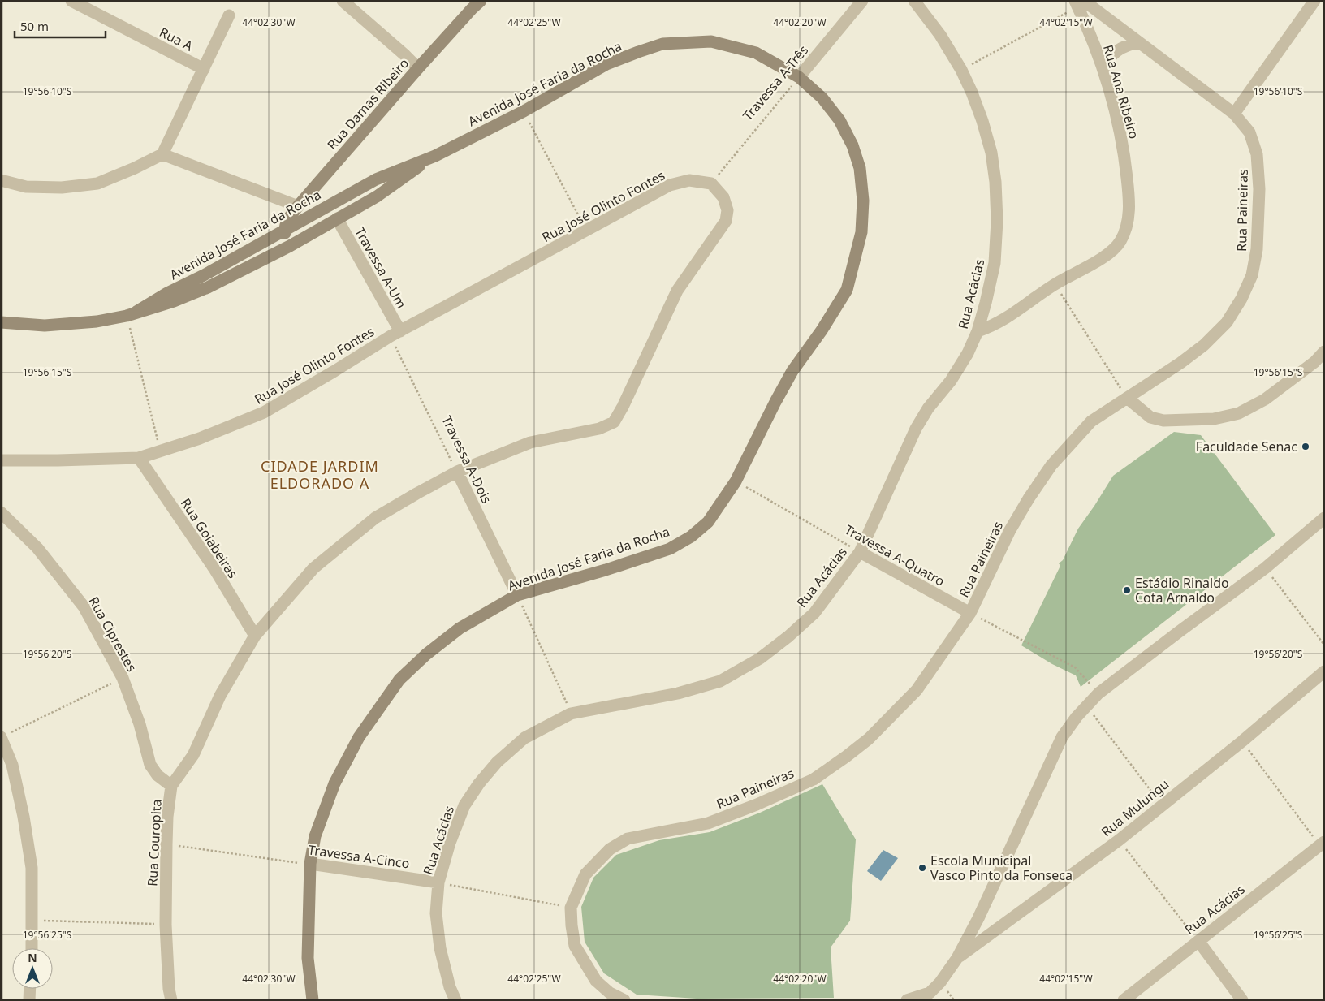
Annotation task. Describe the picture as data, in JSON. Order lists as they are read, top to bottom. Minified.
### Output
{"streets":{"street":["Rua A","Travessa A-Três","Avenida José Faria da Rocha","Rua Ana Ribeiro","Rua Damas Ribeiro","Rua José Olinto Fontes","Rua Paineiras","Travessa A-Um","Rua Acácias","Travessa A-Dois","Rua Goiabeiras","Travessa A-Quatro","Rua Ciprestes","Rua Mulungu","Rua Couropita","Travessa A-Cinco"]},"crossings":[["Travessa A-Três","Avenida José Faria da Rocha"],["Travessa A-Três","Rua José Olinto Fontes"],["Avenida José Faria da Rocha","Rua Damas Ribeiro"],["Avenida José Faria da Rocha","Travessa A-Um"],["Avenida José Faria da Rocha","Travessa A-Dois"],["Avenida José Faria da Rocha","Travessa A-Quatro"],["Avenida José Faria da Rocha","Travessa A-Cinco"],["Rua Ana Ribeiro","Rua Paineiras"],["Rua Ana Ribeiro","Rua Acácias"],["Rua José Olinto Fontes","Travessa A-Um"],["Rua José Olinto Fontes","Travessa A-Dois"],["Rua José Olinto Fontes","Rua Goiabeiras"],["Rua Paineiras","Travessa A-Quatro"],["Travessa A-Um","Travessa A-Dois"],["Rua Acácias","Travessa A-Quatro"],["Rua Acácias","Travessa A-Cinco"],["Rua Goiabeiras","Rua Couropita"],["Rua Ciprestes","Rua Couropita"],["Rua Couropita","Travessa A-Cinco"]],"districts":["CIDADE JARDIM ELDORADO A"],"places":["Faculdade Senac","Estádio Rinaldo Cota Arnaldo","Escola Municipal Vasco Pinto da Fonseca"],"scale_bar":"50 m","north":"top","coordinates":["44°02'30\"W","44°02'25\"W","44°02'20\"W","44°02'15\"W","19°56'10\"S","19°56'15\"S","19°56'20\"S","19°56'25\"S"]}
